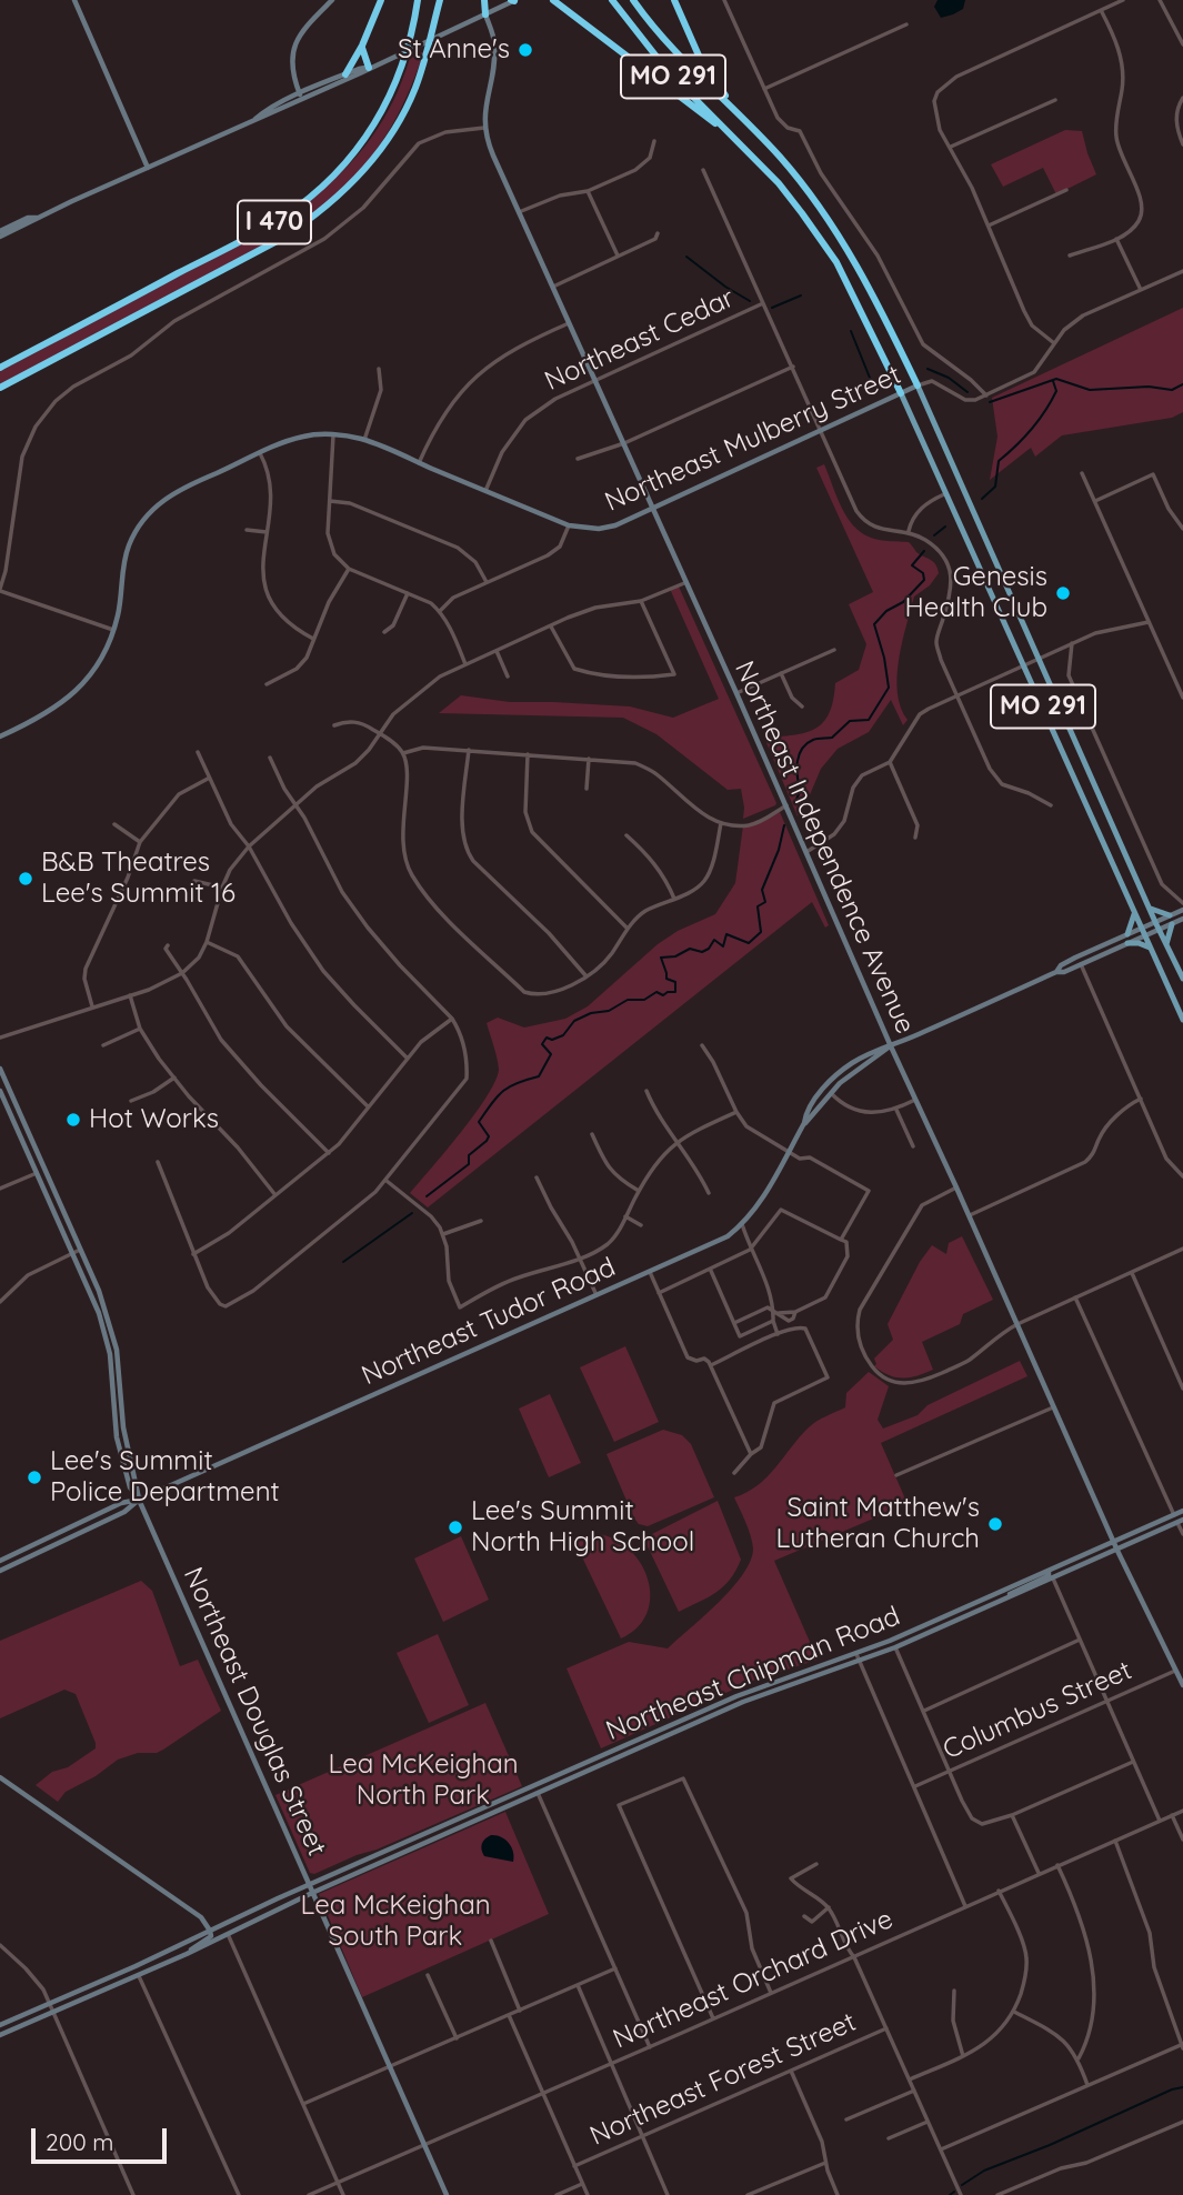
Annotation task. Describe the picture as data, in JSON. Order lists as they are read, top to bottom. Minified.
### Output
{"streets":{"highway":["MO 291","I 470"],"street":["Northeast Cedar","Northeast Mulberry Street","Northeast Independence Avenue","Northeast Tudor Road","Northeast Chipman Road","Columbus Street","Northeast Douglas Street","Northeast Orchard Drive","Northeast Forest Street"]},"crossings":[["MO 291","Northeast Mulberry Street"],["MO 291","Northeast Tudor Road"],["Northeast Cedar","Northeast Mulberry Street"],["Northeast Cedar","Northeast Independence Avenue"],["Northeast Mulberry Street","Northeast Independence Avenue"],["Northeast Independence Avenue","Northeast Tudor Road"],["Northeast Independence Avenue","Northeast Chipman Road"],["Northeast Independence Avenue","Columbus Street"],["Northeast Tudor Road","Northeast Douglas Street"],["Northeast Chipman Road","Northeast Douglas Street"],["Northeast Douglas Street","Northeast Orchard Drive"]],"parks":["Lea McKeighan North Park","Lea McKeighan South Park"],"places":["St Anne's","Genesis Health Club","B&B Theatres Lee's Summit 16","Hot Works","Lee's Summit Police Department","Saint Matthew's Lutheran Church","Lee's Summit North High School"],"scale_bar":"200 m"}
